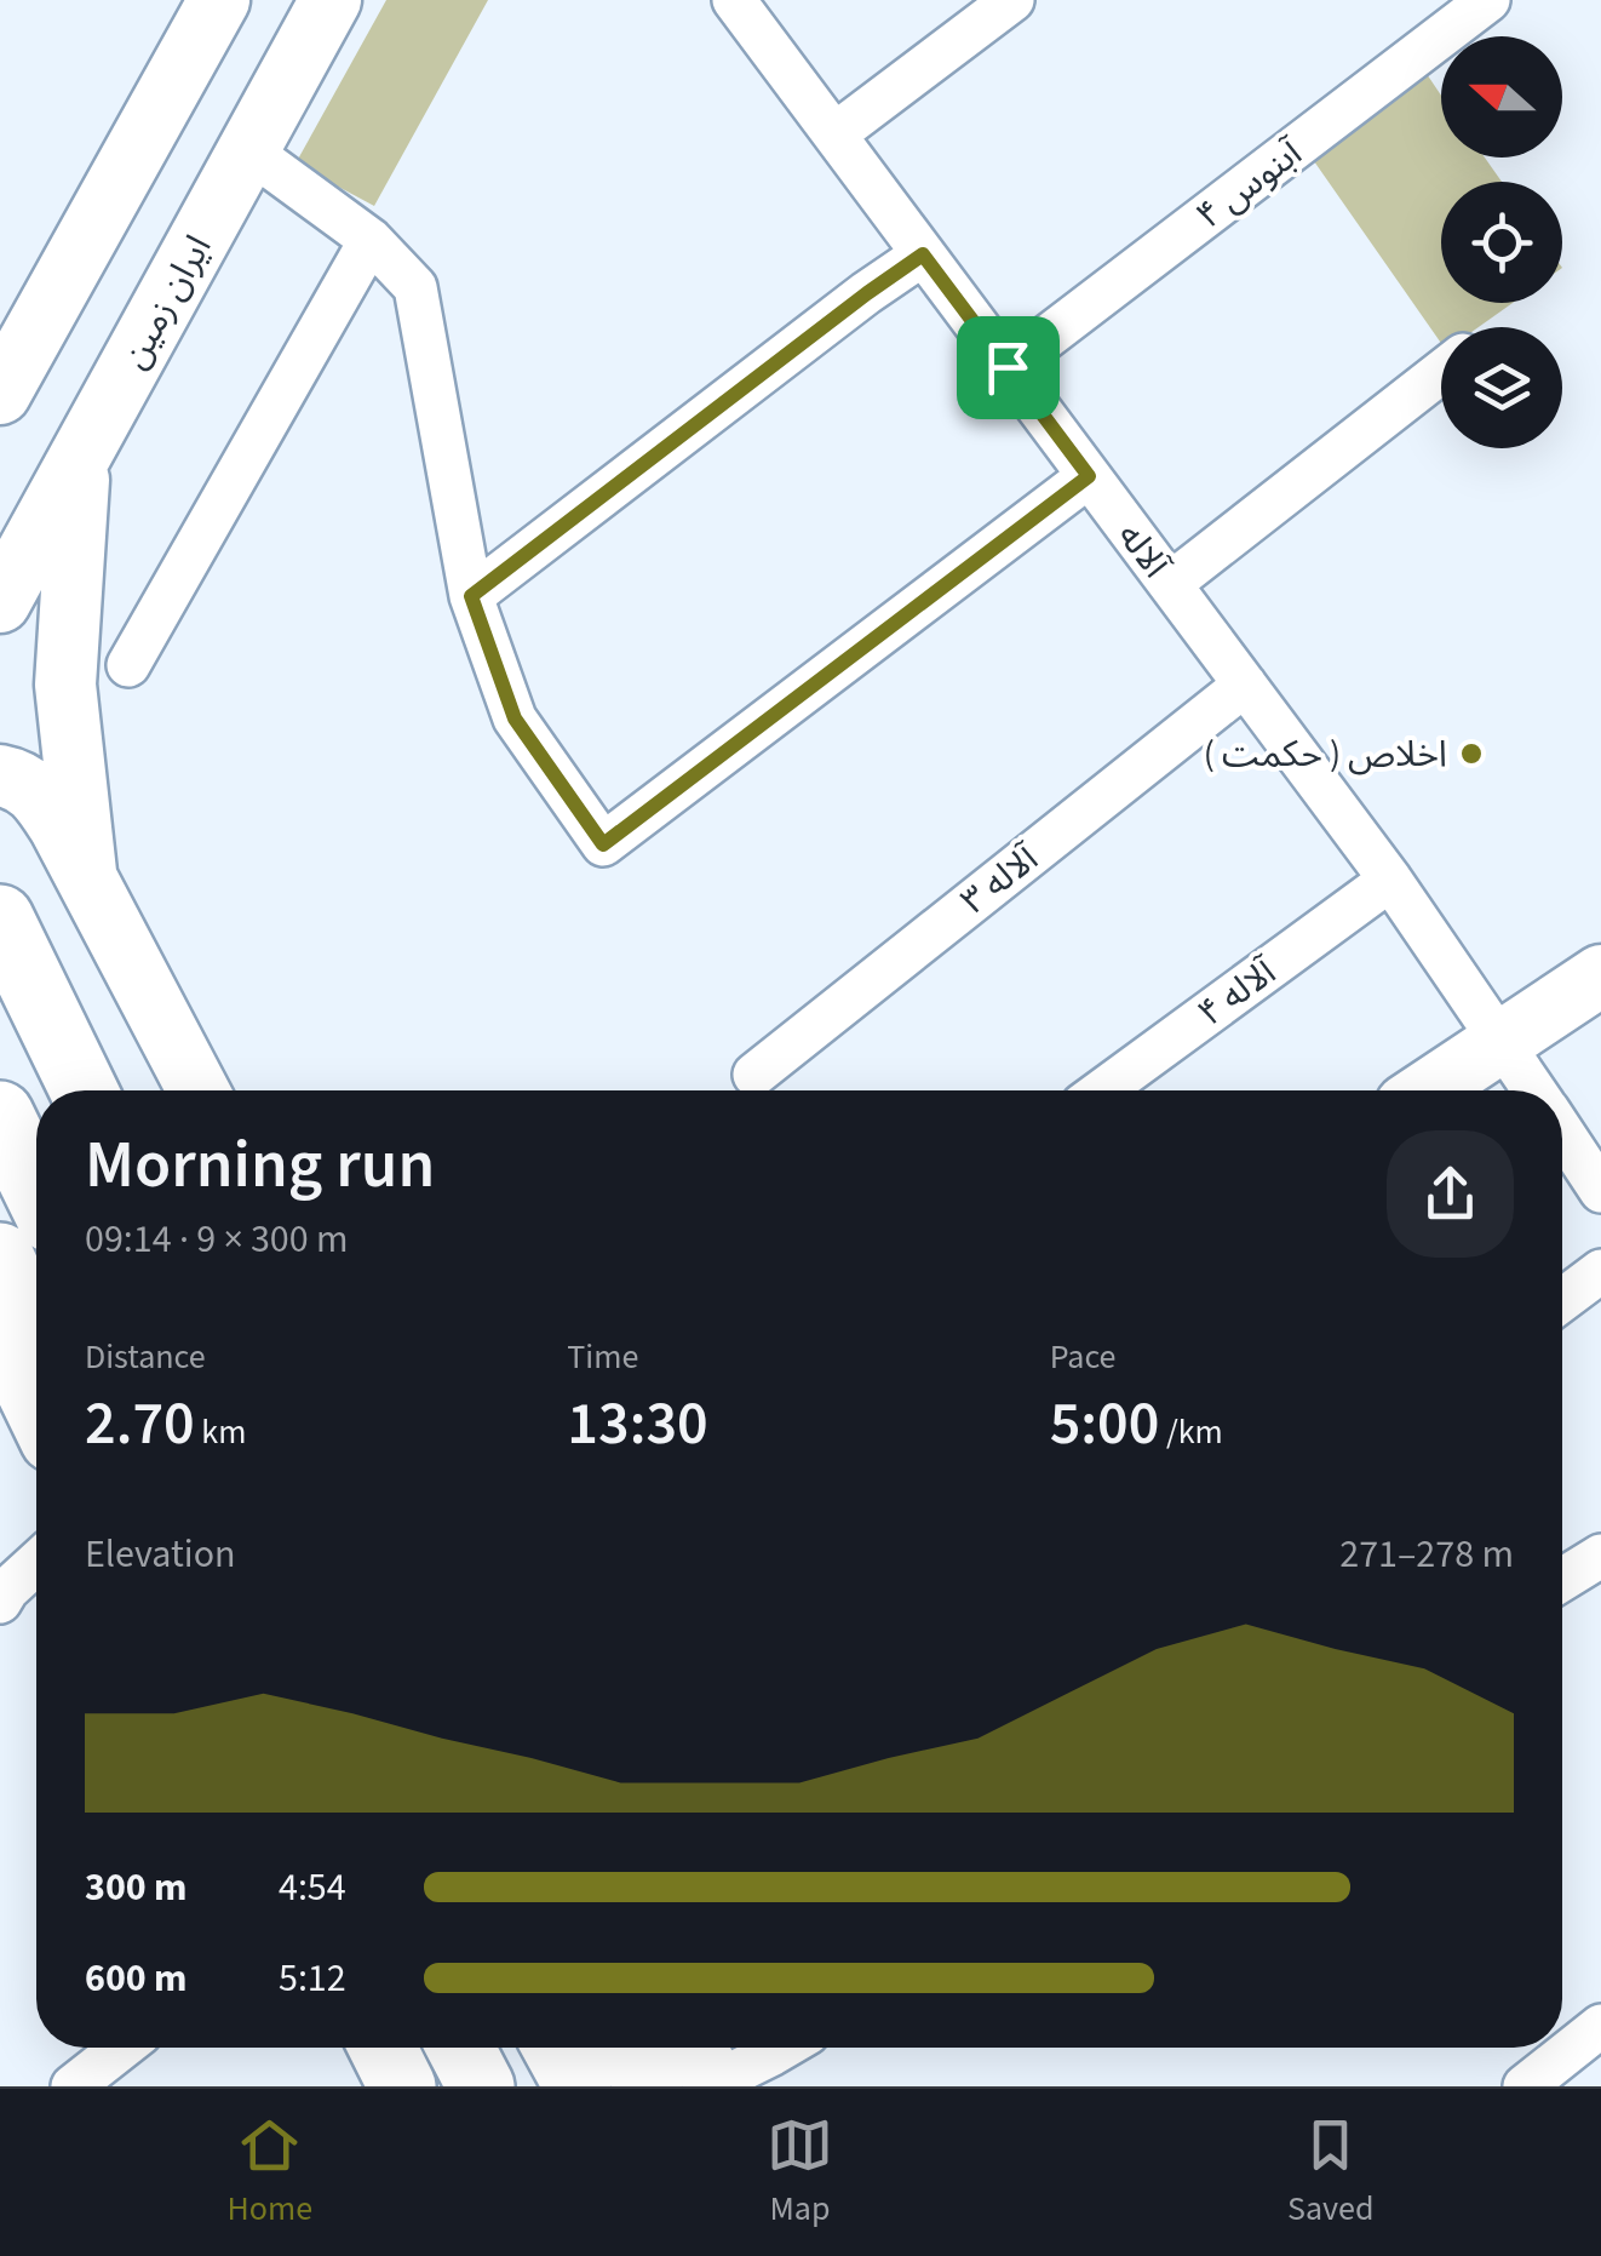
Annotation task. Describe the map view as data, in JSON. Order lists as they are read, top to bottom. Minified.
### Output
{"streets":{"main road":["ایران زمین"],"street":["آبنوس ۴","آلاله","آلاله ۳","آلاله ۴"]},"crossings":[["آبنوس ۴","آلاله"],["آلاله","آلاله ۳"],["آلاله","آلاله ۴"]],"places":["اخلاص ( حکمت )"],"north":"left","page":{"heading":["Morning run","09:14 · 9 × 300 m"],"stats":[["Distance","2.70 km"],["Time","13:30"],["Pace","5:00 /km"]],"chart":["Elevation","271–278 m"],"list":[{"name":"300 m","note":"4:54"},{"name":"600 m","note":"5:12"}],"tabs":["Home","Map","Saved"]}}
